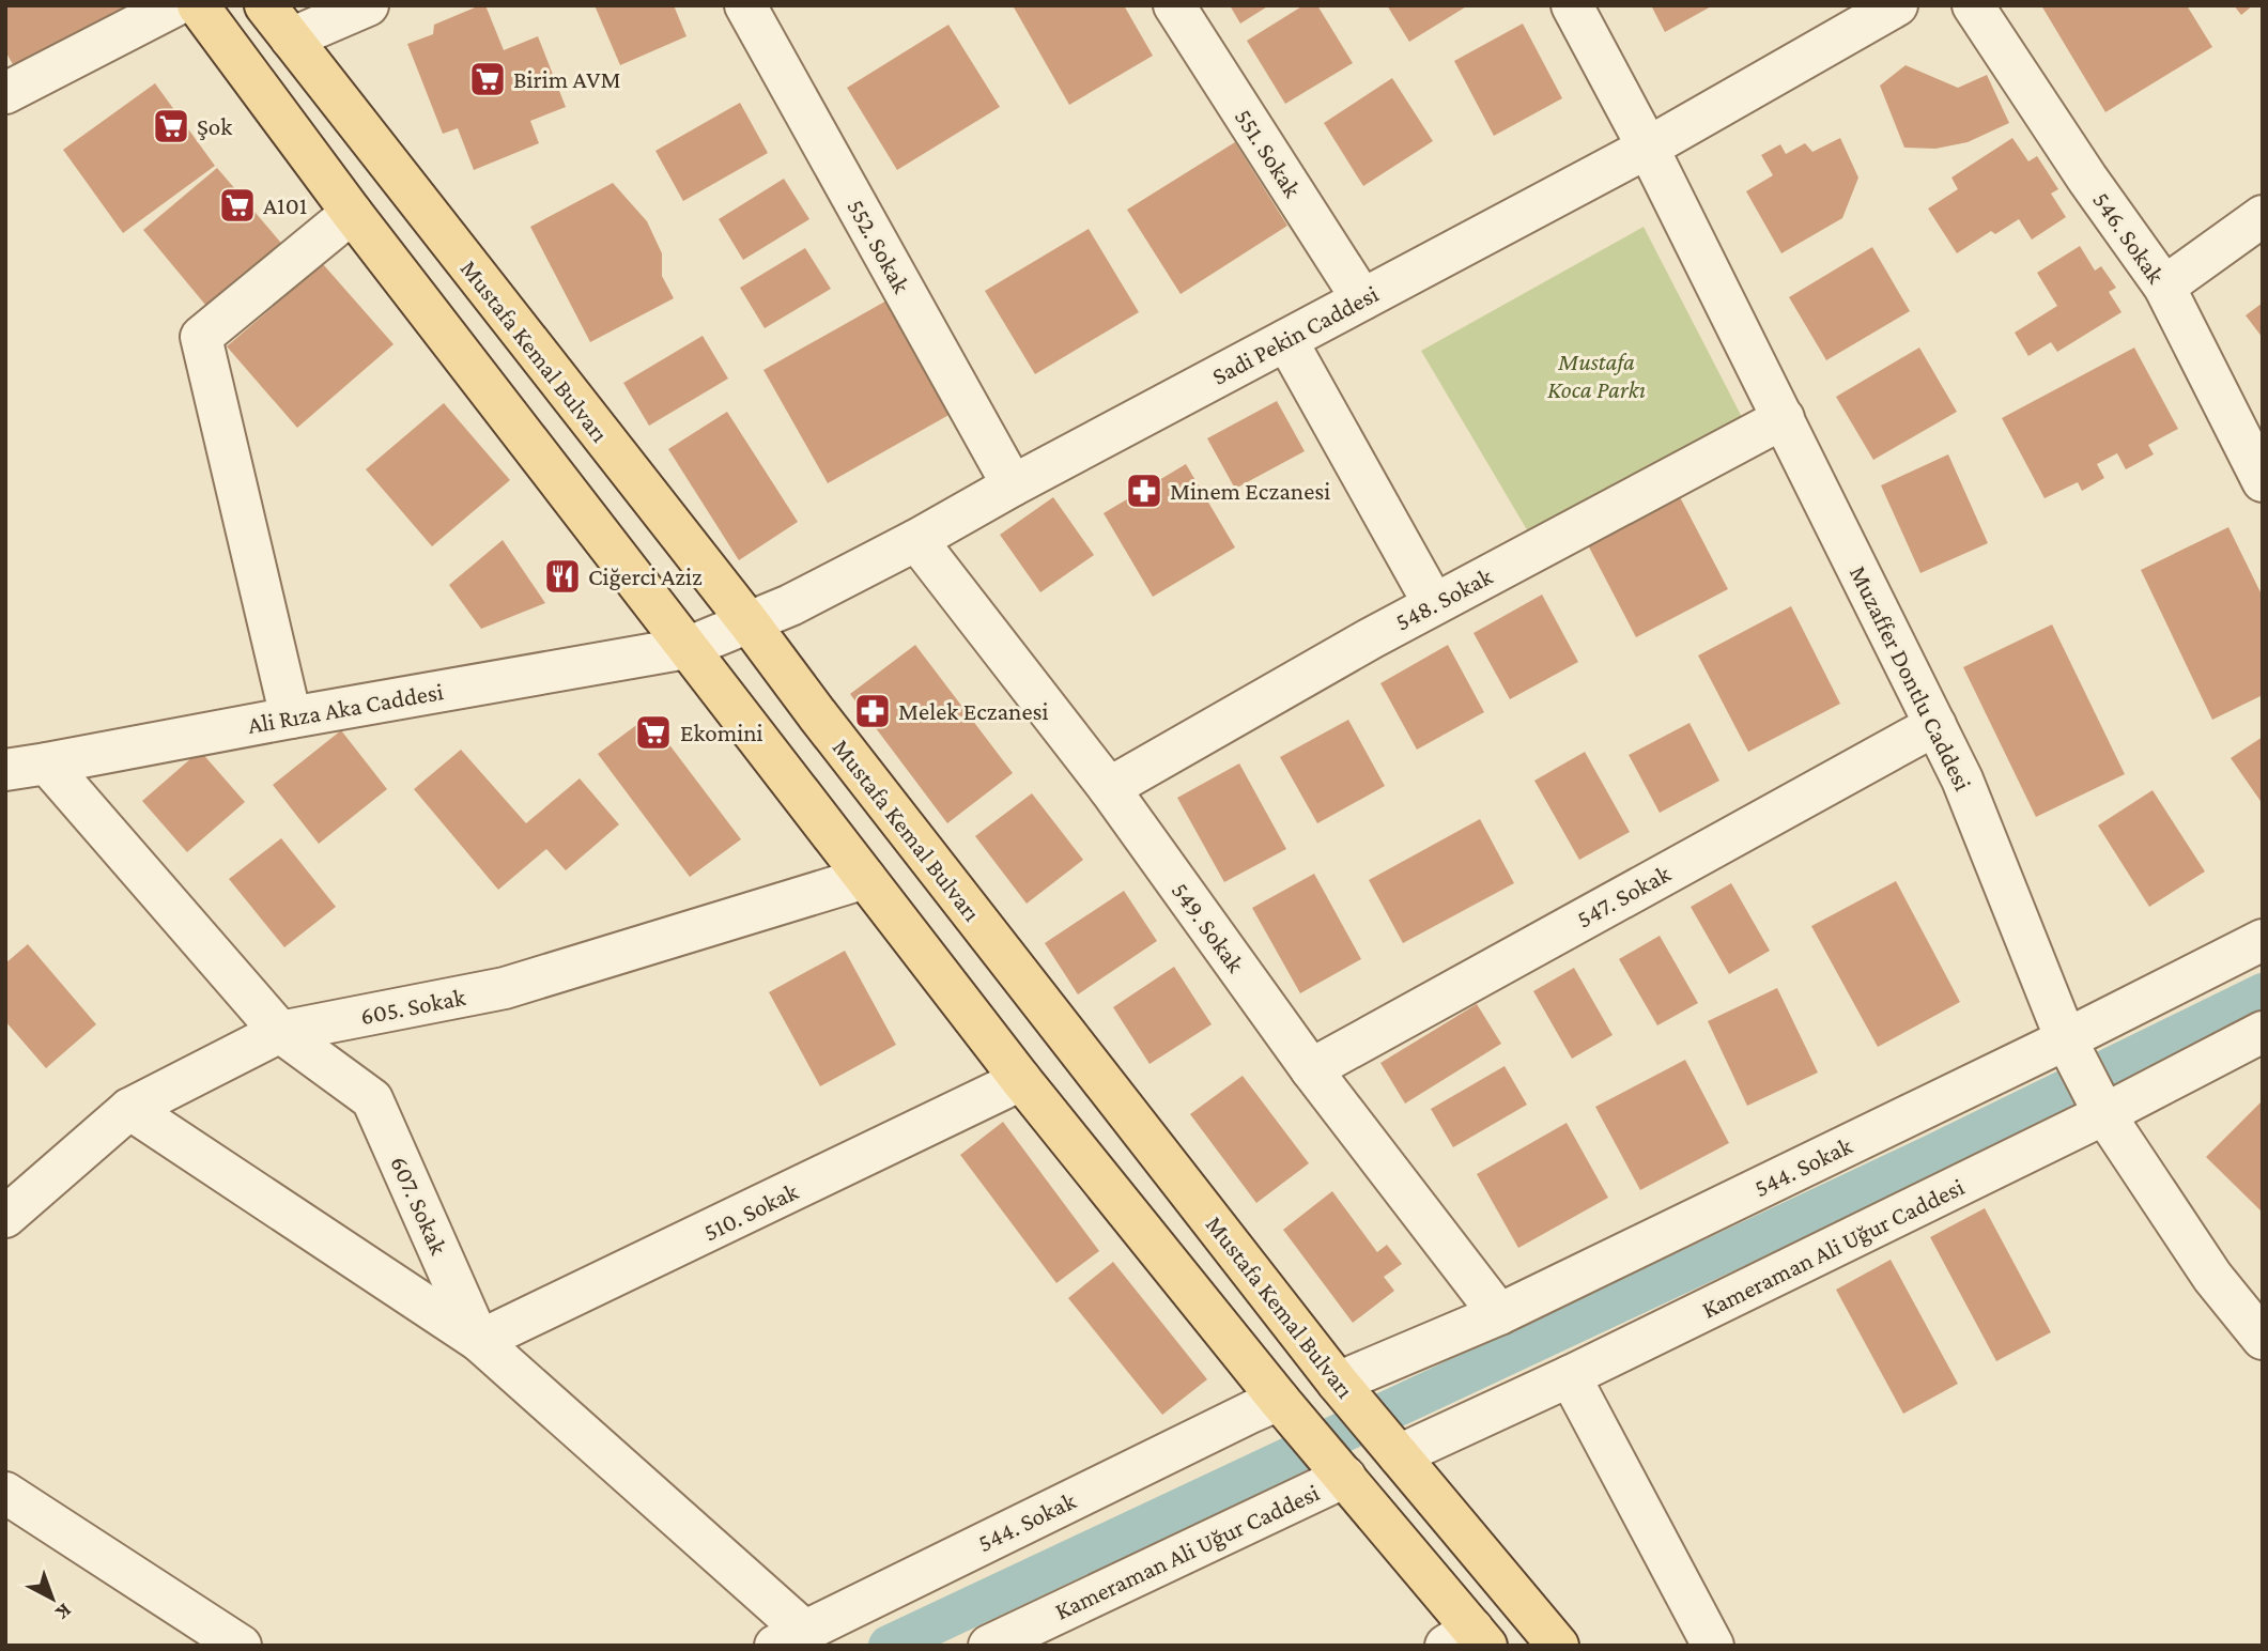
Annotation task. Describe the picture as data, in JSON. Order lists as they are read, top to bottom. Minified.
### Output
{"streets":{"main road":["Mustafa Kemal Bulvarı"],"street":["551. Sokak","546. Sokak","552. Sokak","Sadi Pekin Caddesi","548. Sokak","Muzaffer Dontlu Caddesi","Ali Rıza Aka Caddesi","547. Sokak","549. Sokak","605. Sokak","544. Sokak","607. Sokak","510. Sokak","Kameraman Ali Uğur Caddesi"]},"crossings":[["551. Sokak","Sadi Pekin Caddesi"],["552. Sokak","Sadi Pekin Caddesi"],["Sadi Pekin Caddesi","Mustafa Kemal Bulvarı"],["Sadi Pekin Caddesi","Muzaffer Dontlu Caddesi"],["Sadi Pekin Caddesi","Ali Rıza Aka Caddesi"],["Sadi Pekin Caddesi","549. Sokak"],["Mustafa Kemal Bulvarı","544. Sokak"],["Mustafa Kemal Bulvarı","Kameraman Ali Uğur Caddesi"],["548. Sokak","Muzaffer Dontlu Caddesi"],["548. Sokak","549. Sokak"],["Muzaffer Dontlu Caddesi","547. Sokak"],["Muzaffer Dontlu Caddesi","544. Sokak"],["Muzaffer Dontlu Caddesi","Kameraman Ali Uğur Caddesi"],["Ali Rıza Aka Caddesi","607. Sokak"],["547. Sokak","549. Sokak"],["549. Sokak","544. Sokak"],["605. Sokak","607. Sokak"],["544. Sokak","607. Sokak"],["607. Sokak","510. Sokak"]],"parks":["Mustafa Koca Parkı"],"places":{"supermarket":["Birim AVM","Şok","A101","Ekomini"],"pharmacy":["Minem Eczanesi","Melek Eczanesi"],"restaurant":["Ciğerci Aziz"]},"north":"bottom right"}
